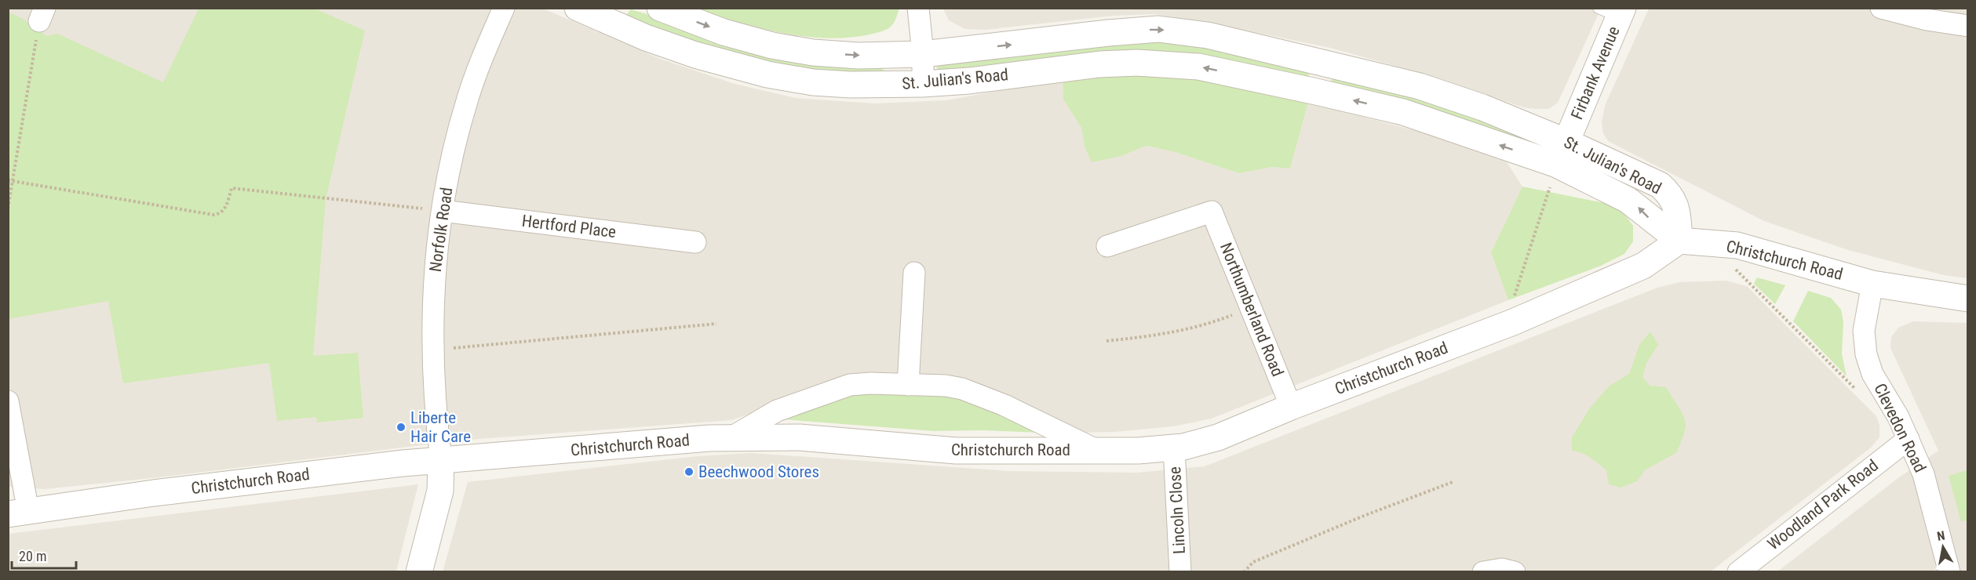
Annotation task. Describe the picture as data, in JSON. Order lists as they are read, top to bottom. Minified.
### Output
{"streets":{"street":["Firbank Avenue","St. Julian's Road","Hertford Place","Norfolk Road","Christchurch Road","Northumberland Road","Clevedon Road","Woodland Park Road","Lincoln Close"]},"crossings":[["Firbank Avenue","St. Julian's Road"],["St. Julian's Road","Christchurch Road"],["Hertford Place","Norfolk Road"],["Norfolk Road","Christchurch Road"],["Christchurch Road","Northumberland Road"],["Christchurch Road","Clevedon Road"],["Christchurch Road","Lincoln Close"],["Clevedon Road","Woodland Park Road"]],"places":["Liberte Hair Care","Beechwood Stores"],"scale_bar":"20 m","north":"top"}
